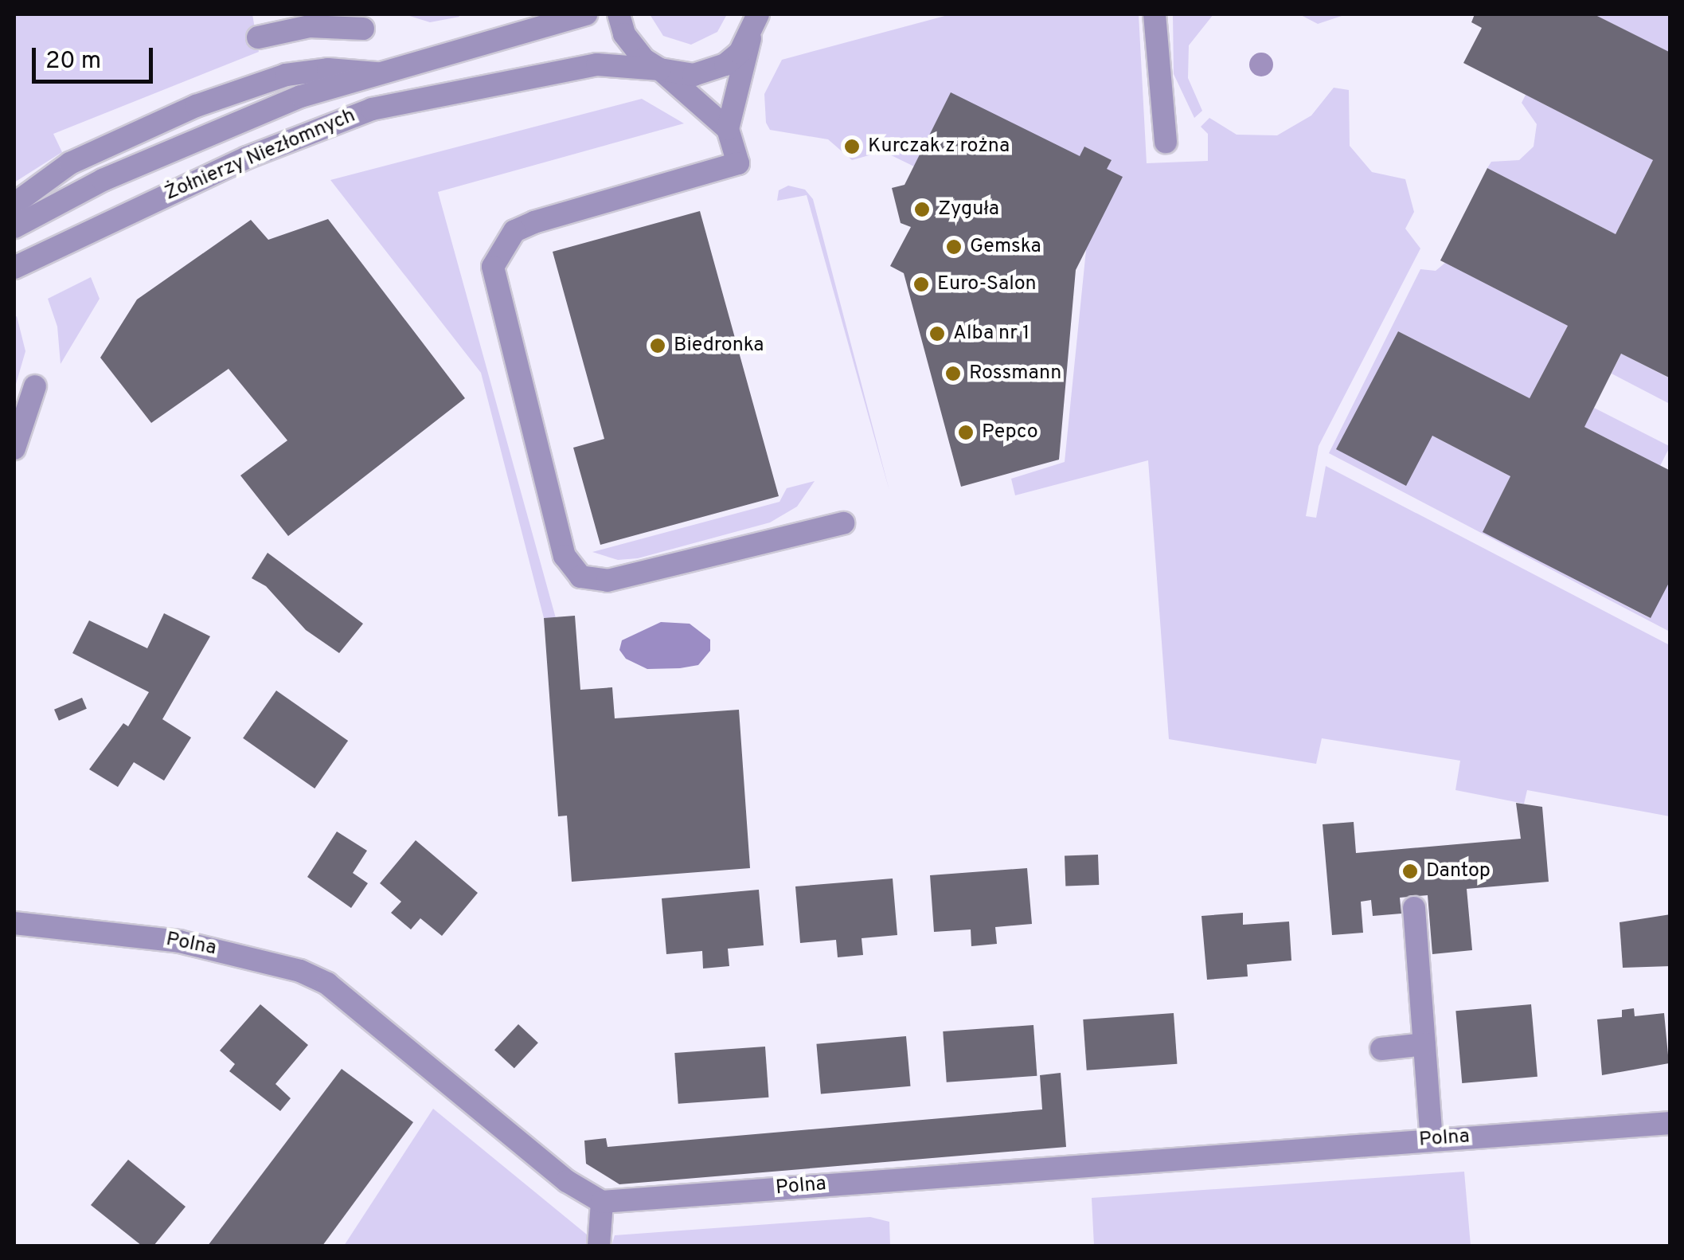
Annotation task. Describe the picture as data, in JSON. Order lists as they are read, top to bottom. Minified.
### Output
{"streets":{"street":["Żołnierzy Niezłomnych","Polna"]},"places":["Kurczak z rożna","Zyguła","Gemska","Euro-Salon","Alba nr 1","Biedronka","Rossmann","Pepco","Dantop"],"scale_bar":"20 m"}
